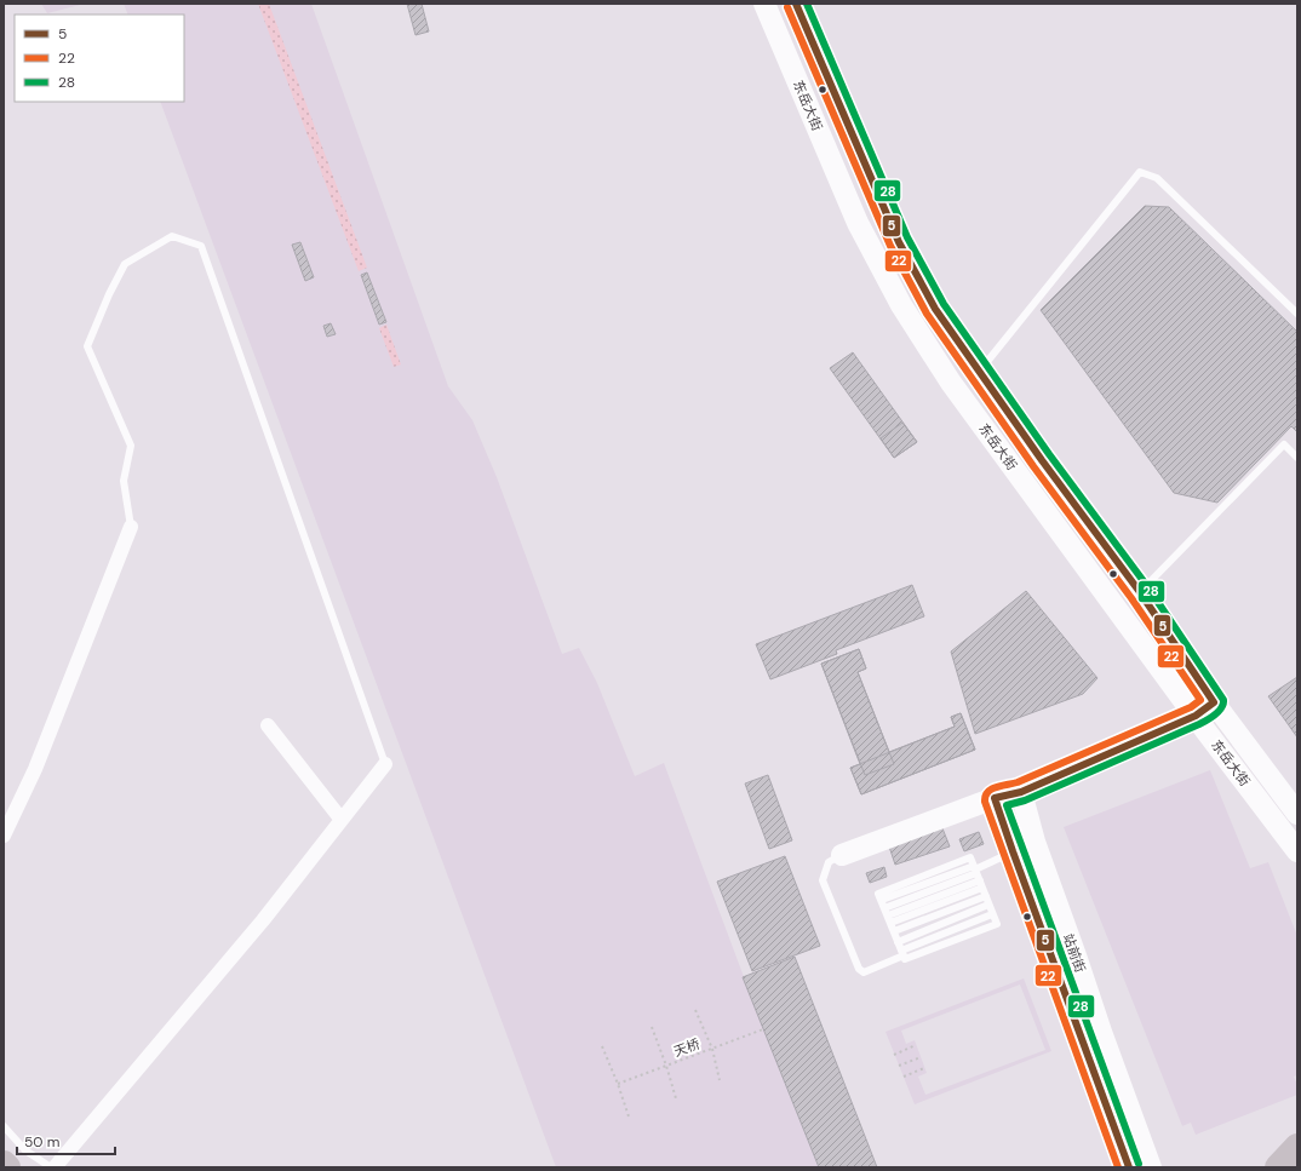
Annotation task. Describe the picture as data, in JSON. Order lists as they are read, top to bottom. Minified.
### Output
{"streets":{"main road":["东岳大街","站前街"],"path":["天桥"]},"lines":["transit line 5","transit line 28","transit line 22"],"legend":["5","22","28"],"scale_bar":"50 m"}
